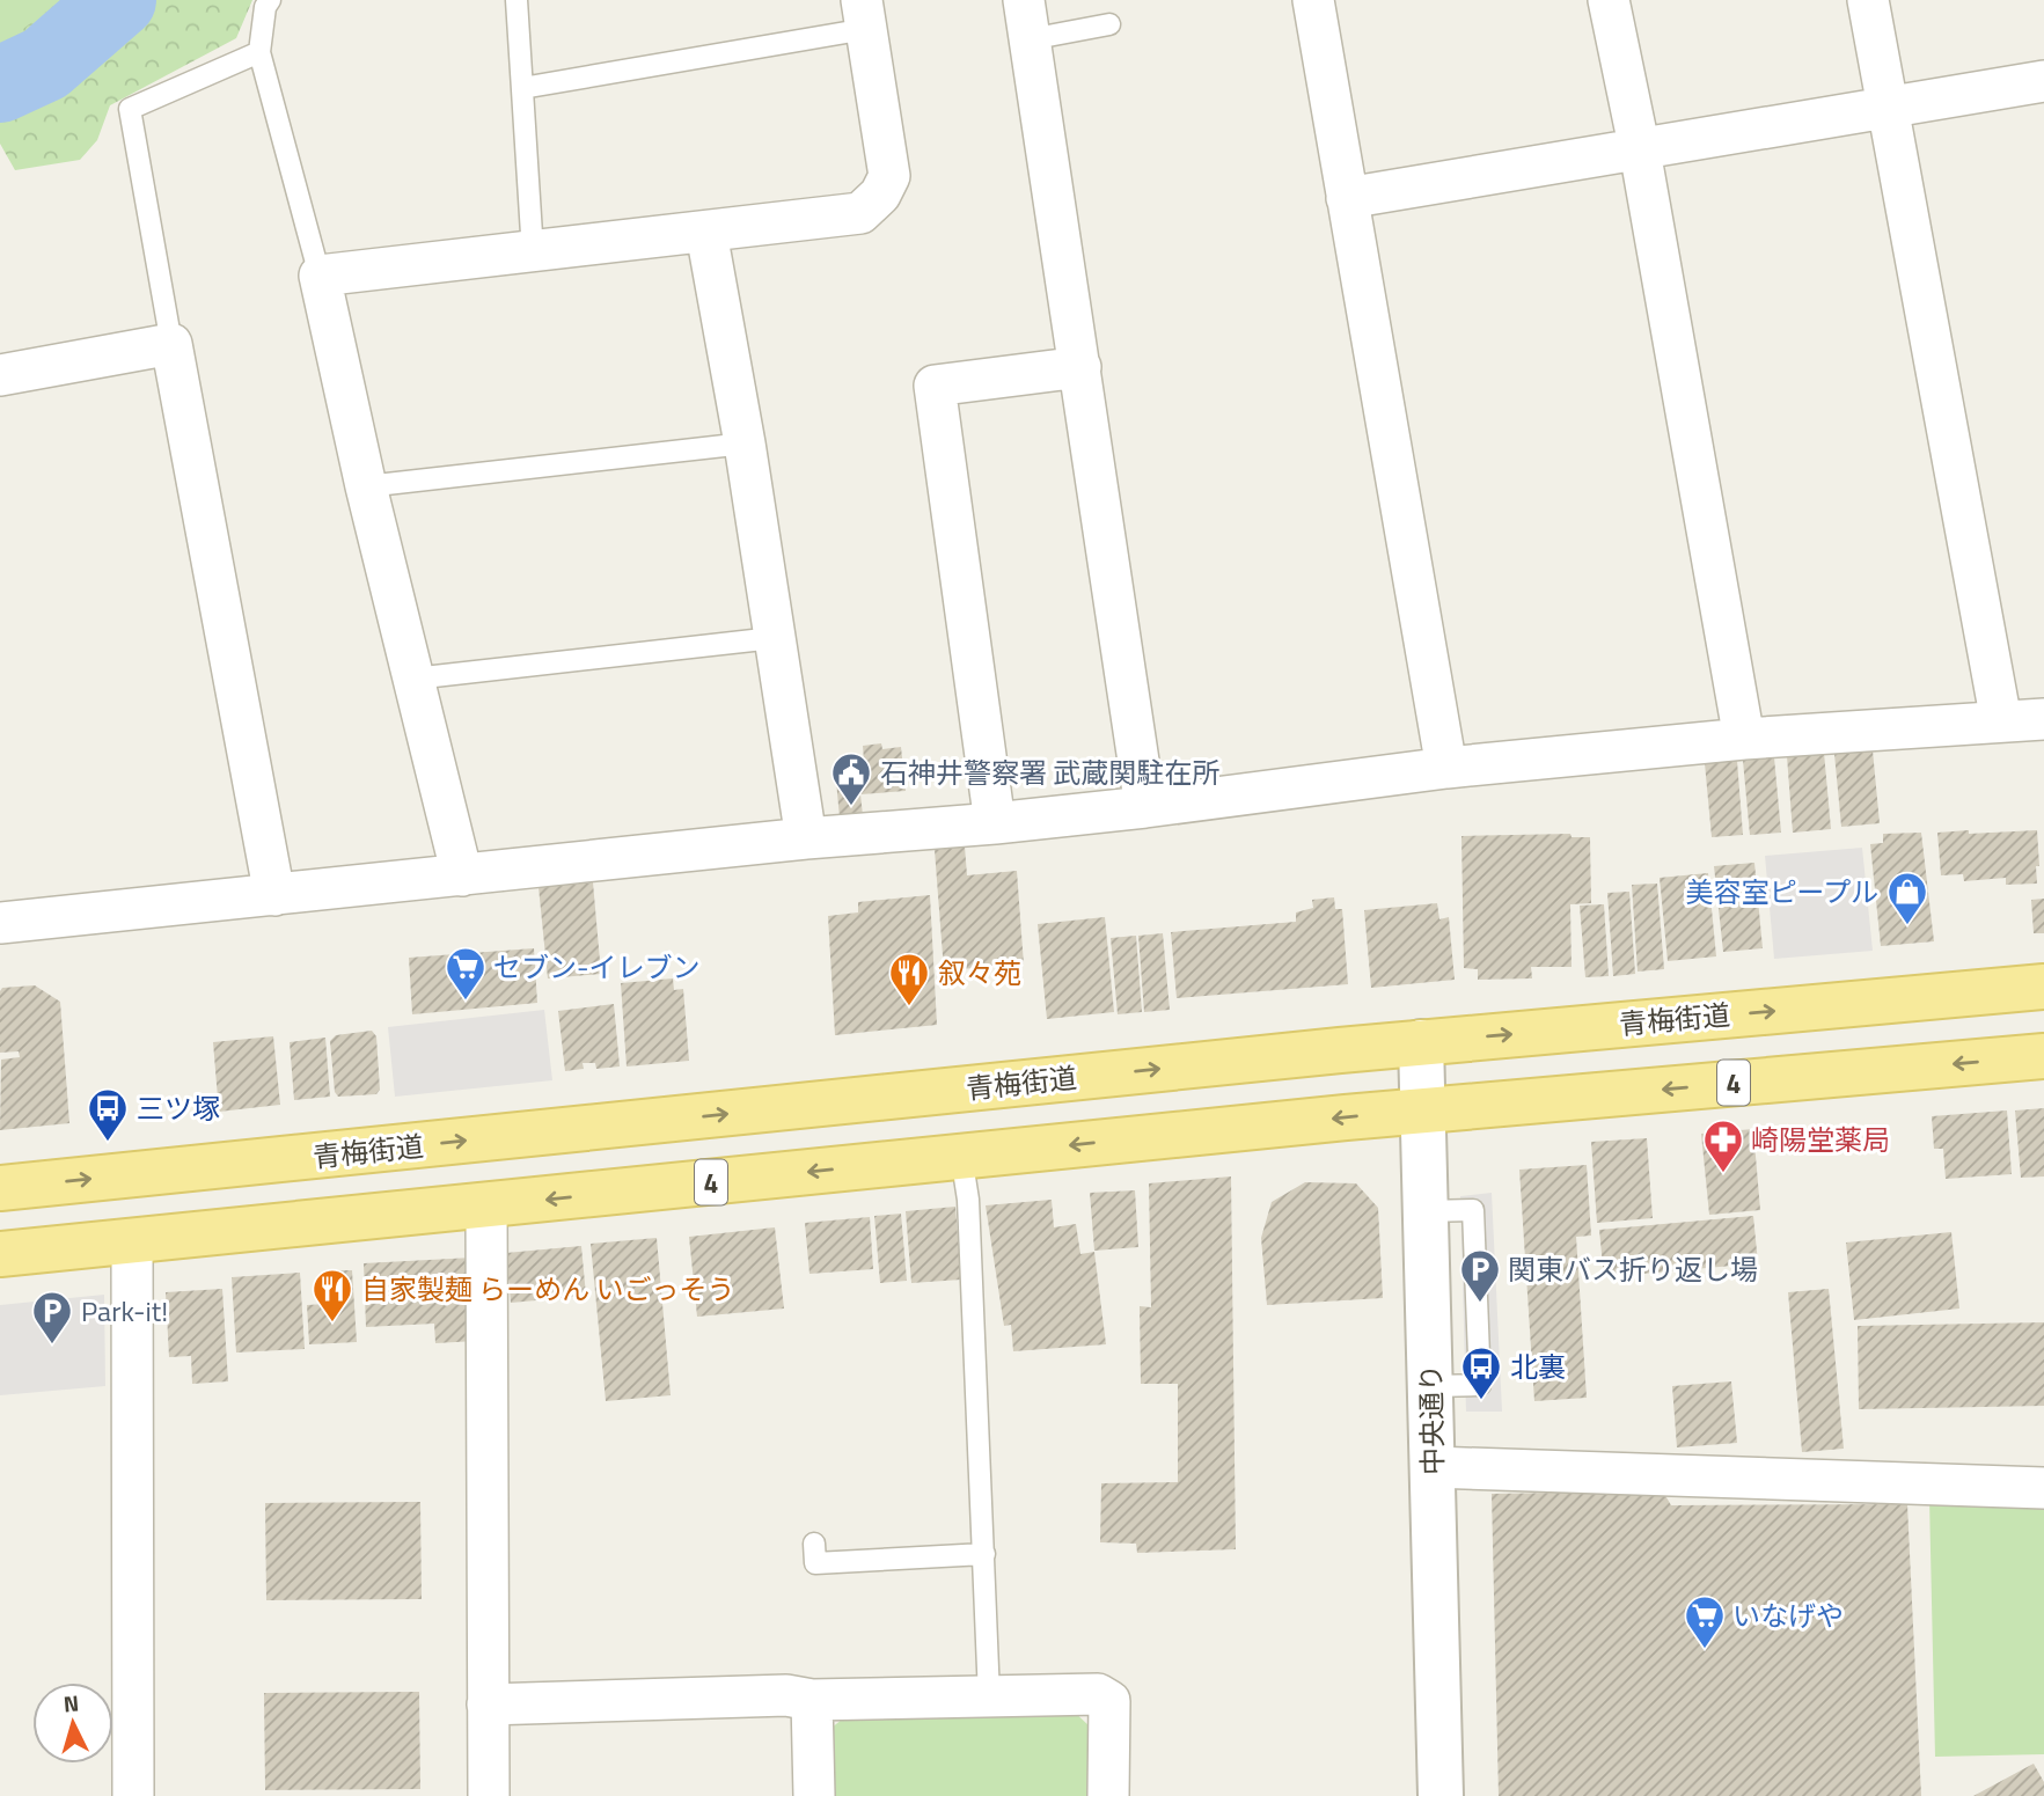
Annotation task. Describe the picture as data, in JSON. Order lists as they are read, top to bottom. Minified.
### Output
{"streets":{"main road":["青梅街道","4"],"street":["中央通り"]},"crossings":[["青梅街道","中央通り"],["4","中央通り"]],"places":{"public building":["石神井警察署 武蔵関駐在所"],"shop":["美容室ピープル"],"supermarket":["セブン-イレブン","いなげや"],"restaurant":["叙々苑","自家製麺 らーめん いごっそう"],"bus stop":["三ツ塚","北裏"],"pharmacy":["崎陽堂薬局"],"parking":["関東バス折り返し場","Park-it!"]},"north":"top"}
